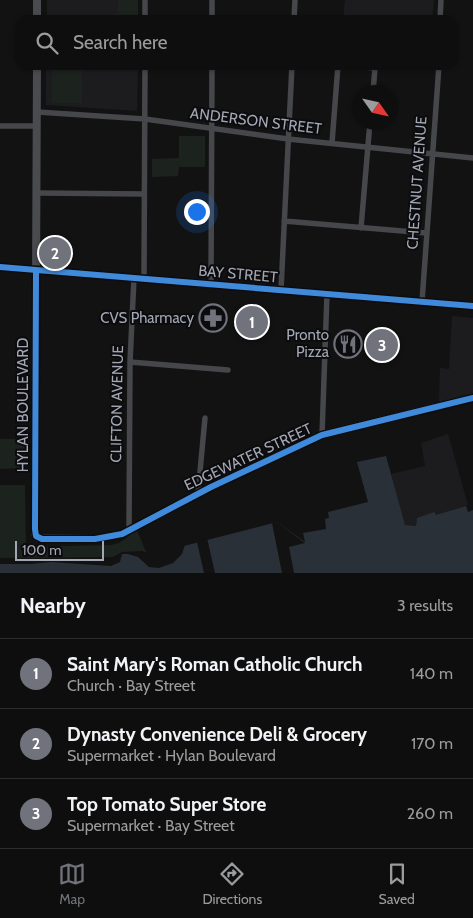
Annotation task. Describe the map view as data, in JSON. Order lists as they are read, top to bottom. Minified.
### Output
{"streets":{"street":["ANDERSON STREET","CHESTNUT AVENUE","BAY STREET","CLIFTON AVENUE","HYLAN BOULEVARD","EDGEWATER STREET"]},"crossings":[["ANDERSON STREET","CHESTNUT AVENUE"],["ANDERSON STREET","HYLAN BOULEVARD"],["CHESTNUT AVENUE","BAY STREET"],["BAY STREET","CLIFTON AVENUE"],["BAY STREET","HYLAN BOULEVARD"],["CLIFTON AVENUE","EDGEWATER STREET"],["HYLAN BOULEVARD","EDGEWATER STREET"]],"places":{"pharmacy":["CVS Pharmacy"],"restaurant":["Pronto Pizza"]},"scale_bar":"100 m","north":"bottom right","page":{"search":"Search here","pins":["2","1","3"],"scale":"100 m","heading":["Nearby","3 results"],"list":[{"mark":"1","name":"Saint Mary's Roman Catholic Church","note":"Church · Bay Street","value":"140 m"},{"mark":"2","name":"Dynasty Convenience Deli & Grocery","note":"Supermarket · Hylan Boulevard","value":"170 m"},{"mark":"3","name":"Top Tomato Super Store","note":"Supermarket · Bay Street","value":"260 m"}],"nav":["Map","Directions","Saved"]}}
